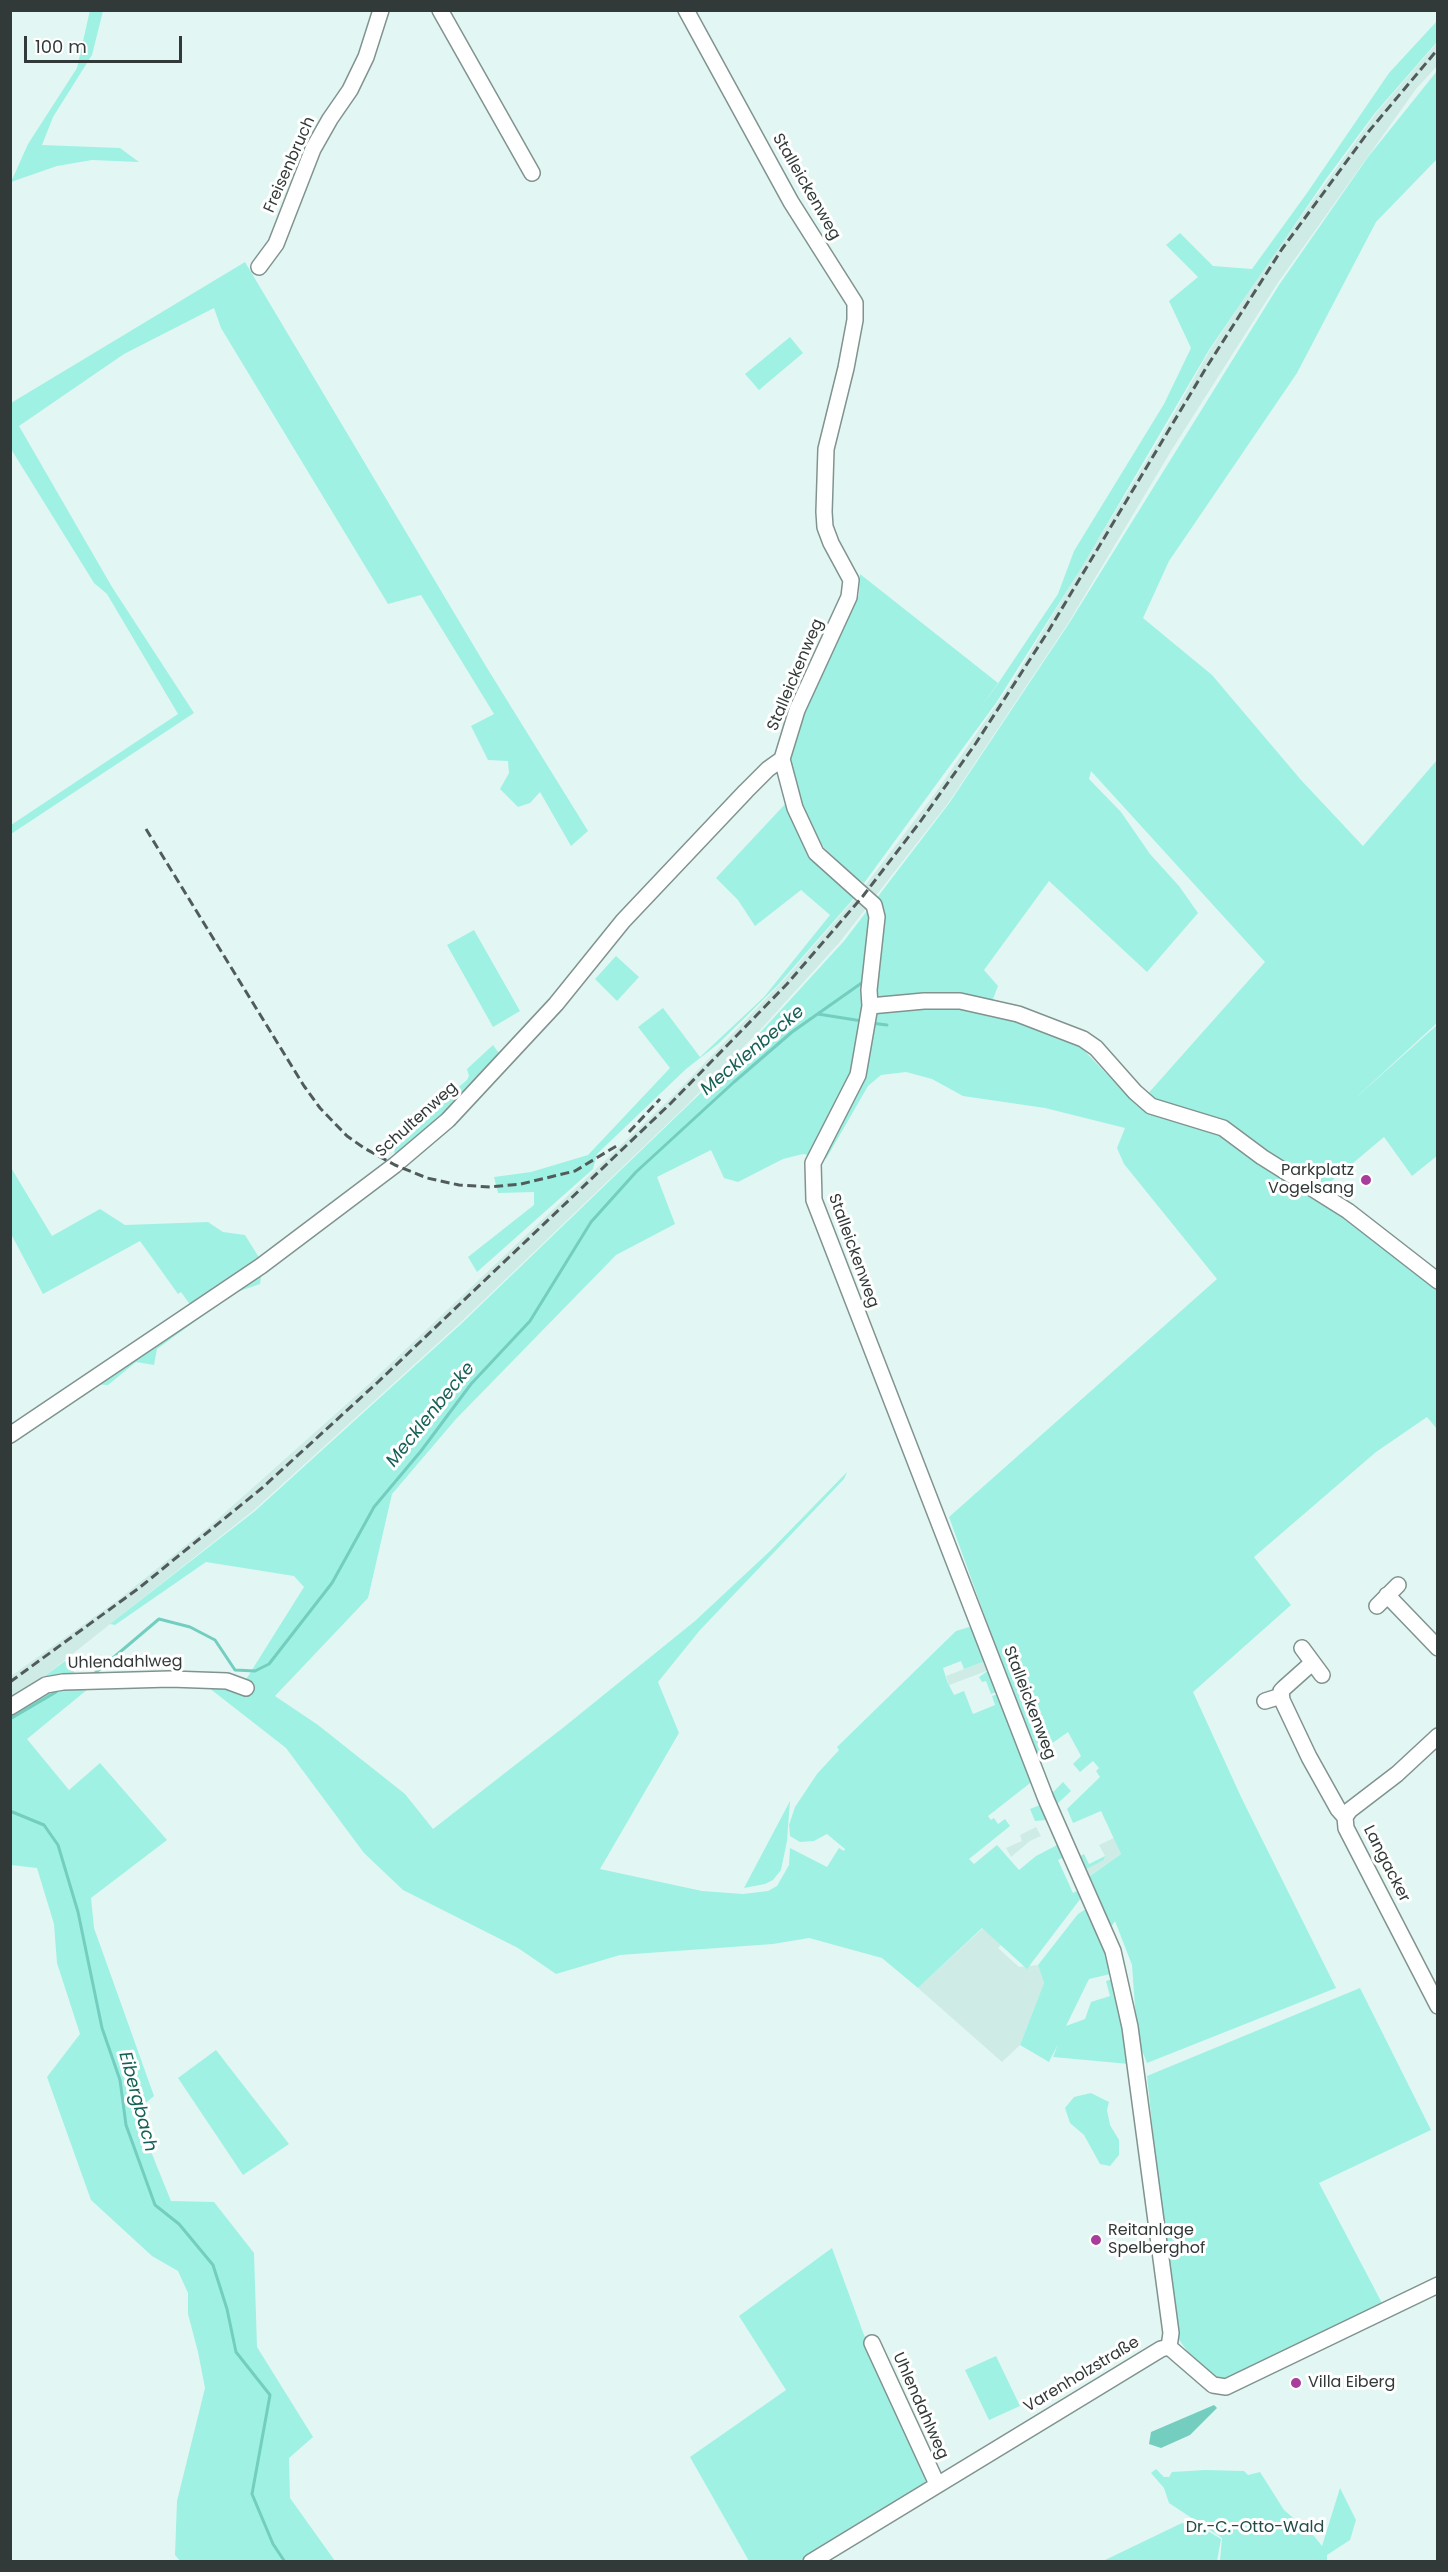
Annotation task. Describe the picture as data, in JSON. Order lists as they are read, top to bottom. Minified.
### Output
{"streets":{"street":["Freisenbruch","Stalleickenweg","Schultenweg","Uhlendahlweg","Langacker","Varenholzstraße"]},"crossings":[["Stalleickenweg","Schultenweg"],["Stalleickenweg","Varenholzstraße"],["Uhlendahlweg","Varenholzstraße"]],"water":["Mecklenbecke","Eibergbach"],"parks":["Dr.-C.-Otto-Wald"],"places":["Parkplatz Vogelsang","Reitanlage Spelberghof","Villa Eiberg"],"scale_bar":"100 m"}
